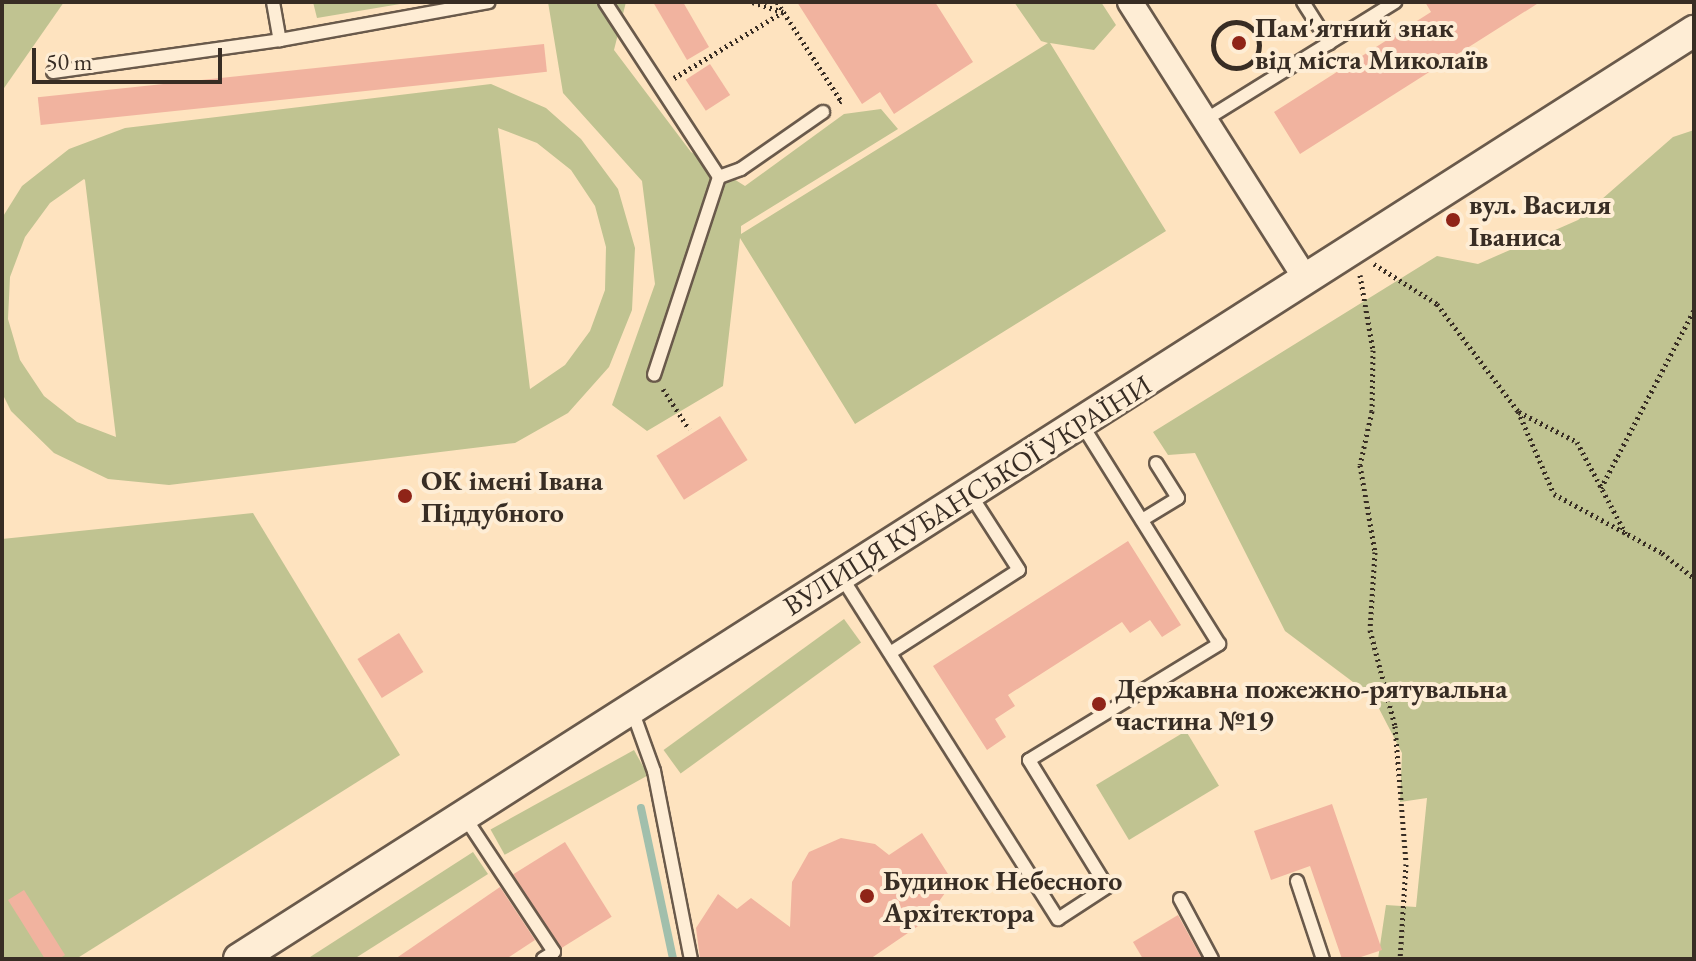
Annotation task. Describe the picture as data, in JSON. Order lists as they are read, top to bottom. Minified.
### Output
{"streets":{"street":["ВУЛИЦЯ КУБАНСЬКОЇ УКРАЇНИ"]},"places":["Пам'ятний знак від міста Миколаїв","вул. Василя Іваниса","ОК імені Івана Піддубного","Державна пожежно-рятувальна частина №19","Будинок Небесного Архітектора"],"scale_bar":"50 m"}
